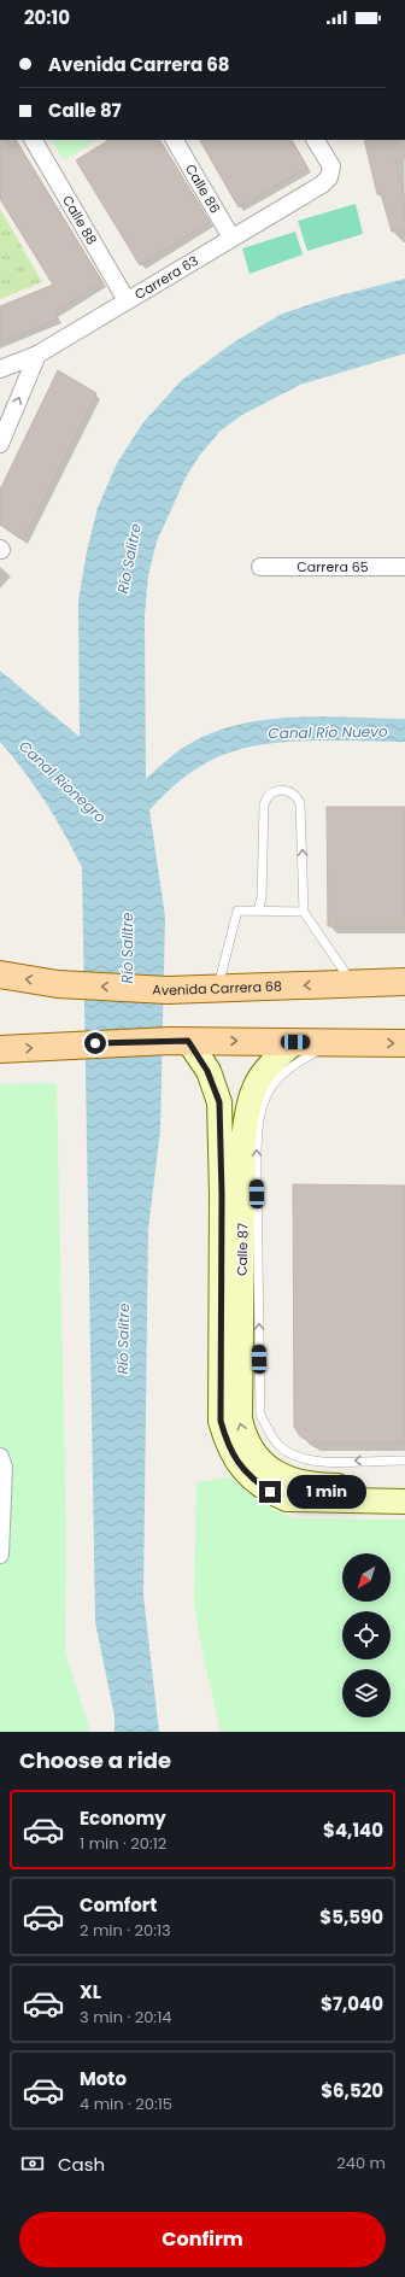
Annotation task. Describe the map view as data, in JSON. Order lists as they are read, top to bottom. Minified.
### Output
{"streets":{"main road":["Avenida Carrera 68"],"street":["Calle 86","Calle 88","Carrera 63","Carrera 65","Calle 87"]},"crossings":[["Calle 86","Carrera 63"],["Calle 88","Carrera 63"]],"water":["Río Salitre","Canal Río Nuevo","Canal Rionegro"],"north":"bottom left","page":{"status":"20:10","banner":["Avenida Carrera 68","Calle 87"],"bubble":"1 min","heading":"Choose a ride","list":[{"name":"Economy","note":"1 min · 20:12","value":"$4,140"},{"name":"Comfort","note":"2 min · 20:13","value":"$5,590"},{"name":"XL","note":"3 min · 20:14","value":"$7,040"},{"name":"Moto","note":"4 min · 20:15","value":"$6,520"}],"pay":["Cash","240 m"],"buttons":"Confirm"}}
